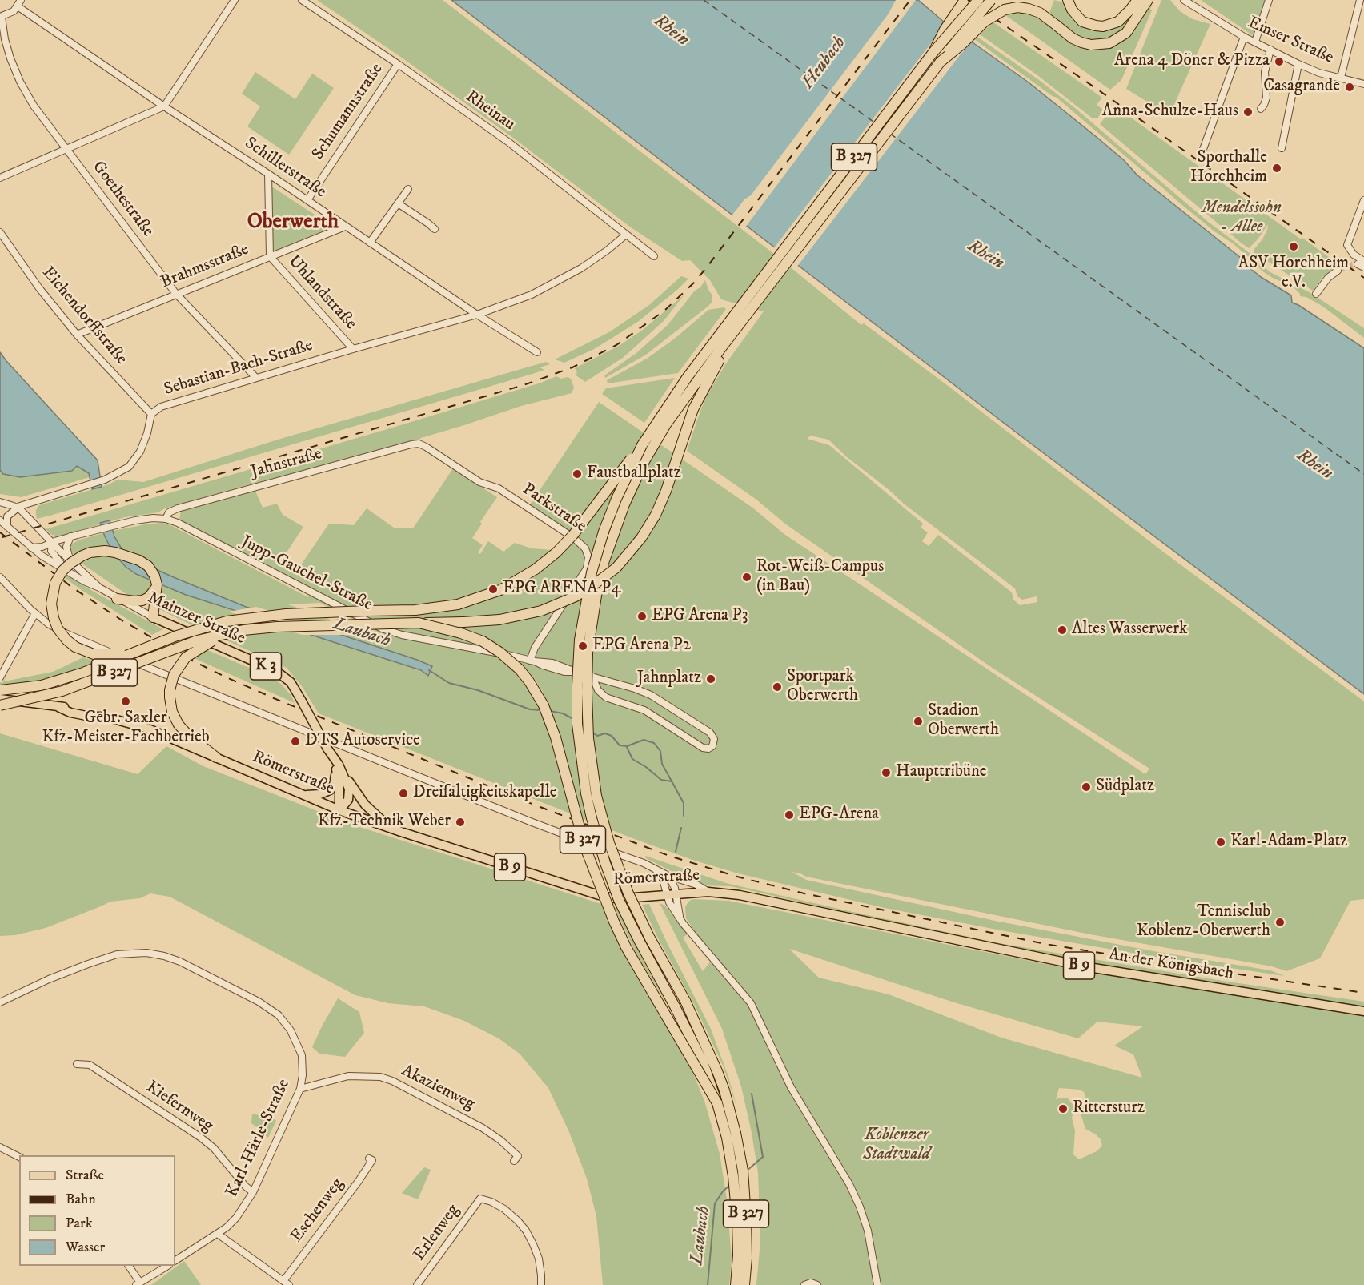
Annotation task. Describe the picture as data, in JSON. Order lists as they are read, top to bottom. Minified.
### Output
{"streets":{"highway":["B 327"],"main road":["Mainzer Straße","K 3","Römerstraße","B 9","An der Königsbach"],"street":["Emser Straße","Rheinau","Schumannstraße","Schillerstraße","Goethestraße","Brahmsstraße","Uhlandstraße","Eichendorffstraße","Sebastian-Bach-Straße","Jahnstraße","Parkstraße","Jupp-Gauchel-Straße","Akazienweg","Kiefernweg","Karl-Härle-Straße","Eschenweg","Erlenweg"]},"crossings":[["Rheinau","Schumannstraße"],["Rheinau","Sebastian-Bach-Straße"],["Schumannstraße","Schillerstraße"],["Schillerstraße","Brahmsstraße"],["Schillerstraße","Sebastian-Bach-Straße"],["Goethestraße","Brahmsstraße"],["Goethestraße","Sebastian-Bach-Straße"],["Brahmsstraße","Uhlandstraße"],["Brahmsstraße","Eichendorffstraße"],["Uhlandstraße","Sebastian-Bach-Straße"],["Eichendorffstraße","Sebastian-Bach-Straße"],["Sebastian-Bach-Straße","Mainzer Straße"],["Jahnstraße","Parkstraße"],["Jahnstraße","Jupp-Gauchel-Straße"],["Parkstraße","Jupp-Gauchel-Straße"],["Jupp-Gauchel-Straße","Mainzer Straße"],["Mainzer Straße","K 3"],["Mainzer Straße","Römerstraße"],["K 3","Römerstraße"],["Römerstraße","An der Königsbach"],["Akazienweg","Karl-Härle-Straße"],["Kiefernweg","Karl-Härle-Straße"]],"districts":["Oberwerth"],"water":["Rhein","Heubach","Laubach"],"parks":["Mendelssohn - Allee","Koblenzer Stadtwald"],"places":["Arena 4 Döner & Pizza","Casagrande","Anna-Schulze-Haus","Sporthalle Horchheim","ASV Horchheim e.V.","Faustballplatz","Rot-Weiß-Campus (in Bau)","EPG ARENA P4","EPG Arena P3","Altes Wasserwerk","EPG Arena P2","Jahnplatz","Sportpark Oberwerth","Gebr. Saxler Kfz-Meister-Fachbetrieb","Stadion Oberwerth","DTS Autoservice","Haupttribüne","Südplatz","Dreifaltigkeitskapelle","EPG-Arena","Kfz-Technik Weber","Karl-Adam-Platz","Tennisclub Koblenz-Oberwerth","Rittersturz"],"legend":["Straße","Bahn","Park","Wasser"]}
